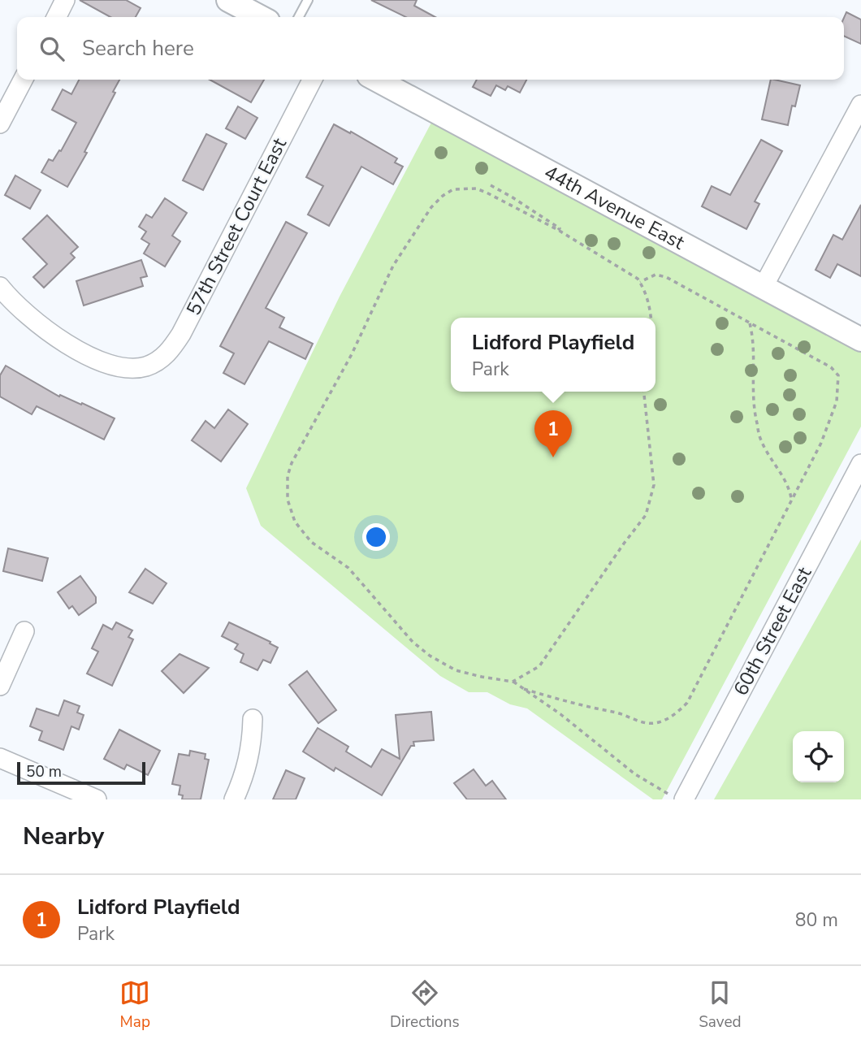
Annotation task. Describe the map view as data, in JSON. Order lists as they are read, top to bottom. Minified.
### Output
{"streets":{"street":["44th Avenue East","57th Street Court East","60th Street East"]},"scale_bar":"50 m","page":{"search":"Search here","popup":["Lidford Playfield","Park"],"pins":"1","scale":"50 m","heading":"Nearby","list":[{"mark":"1","name":"Lidford Playfield","note":"Park","value":"80 m"}],"nav":["Map","Directions","Saved"]}}
